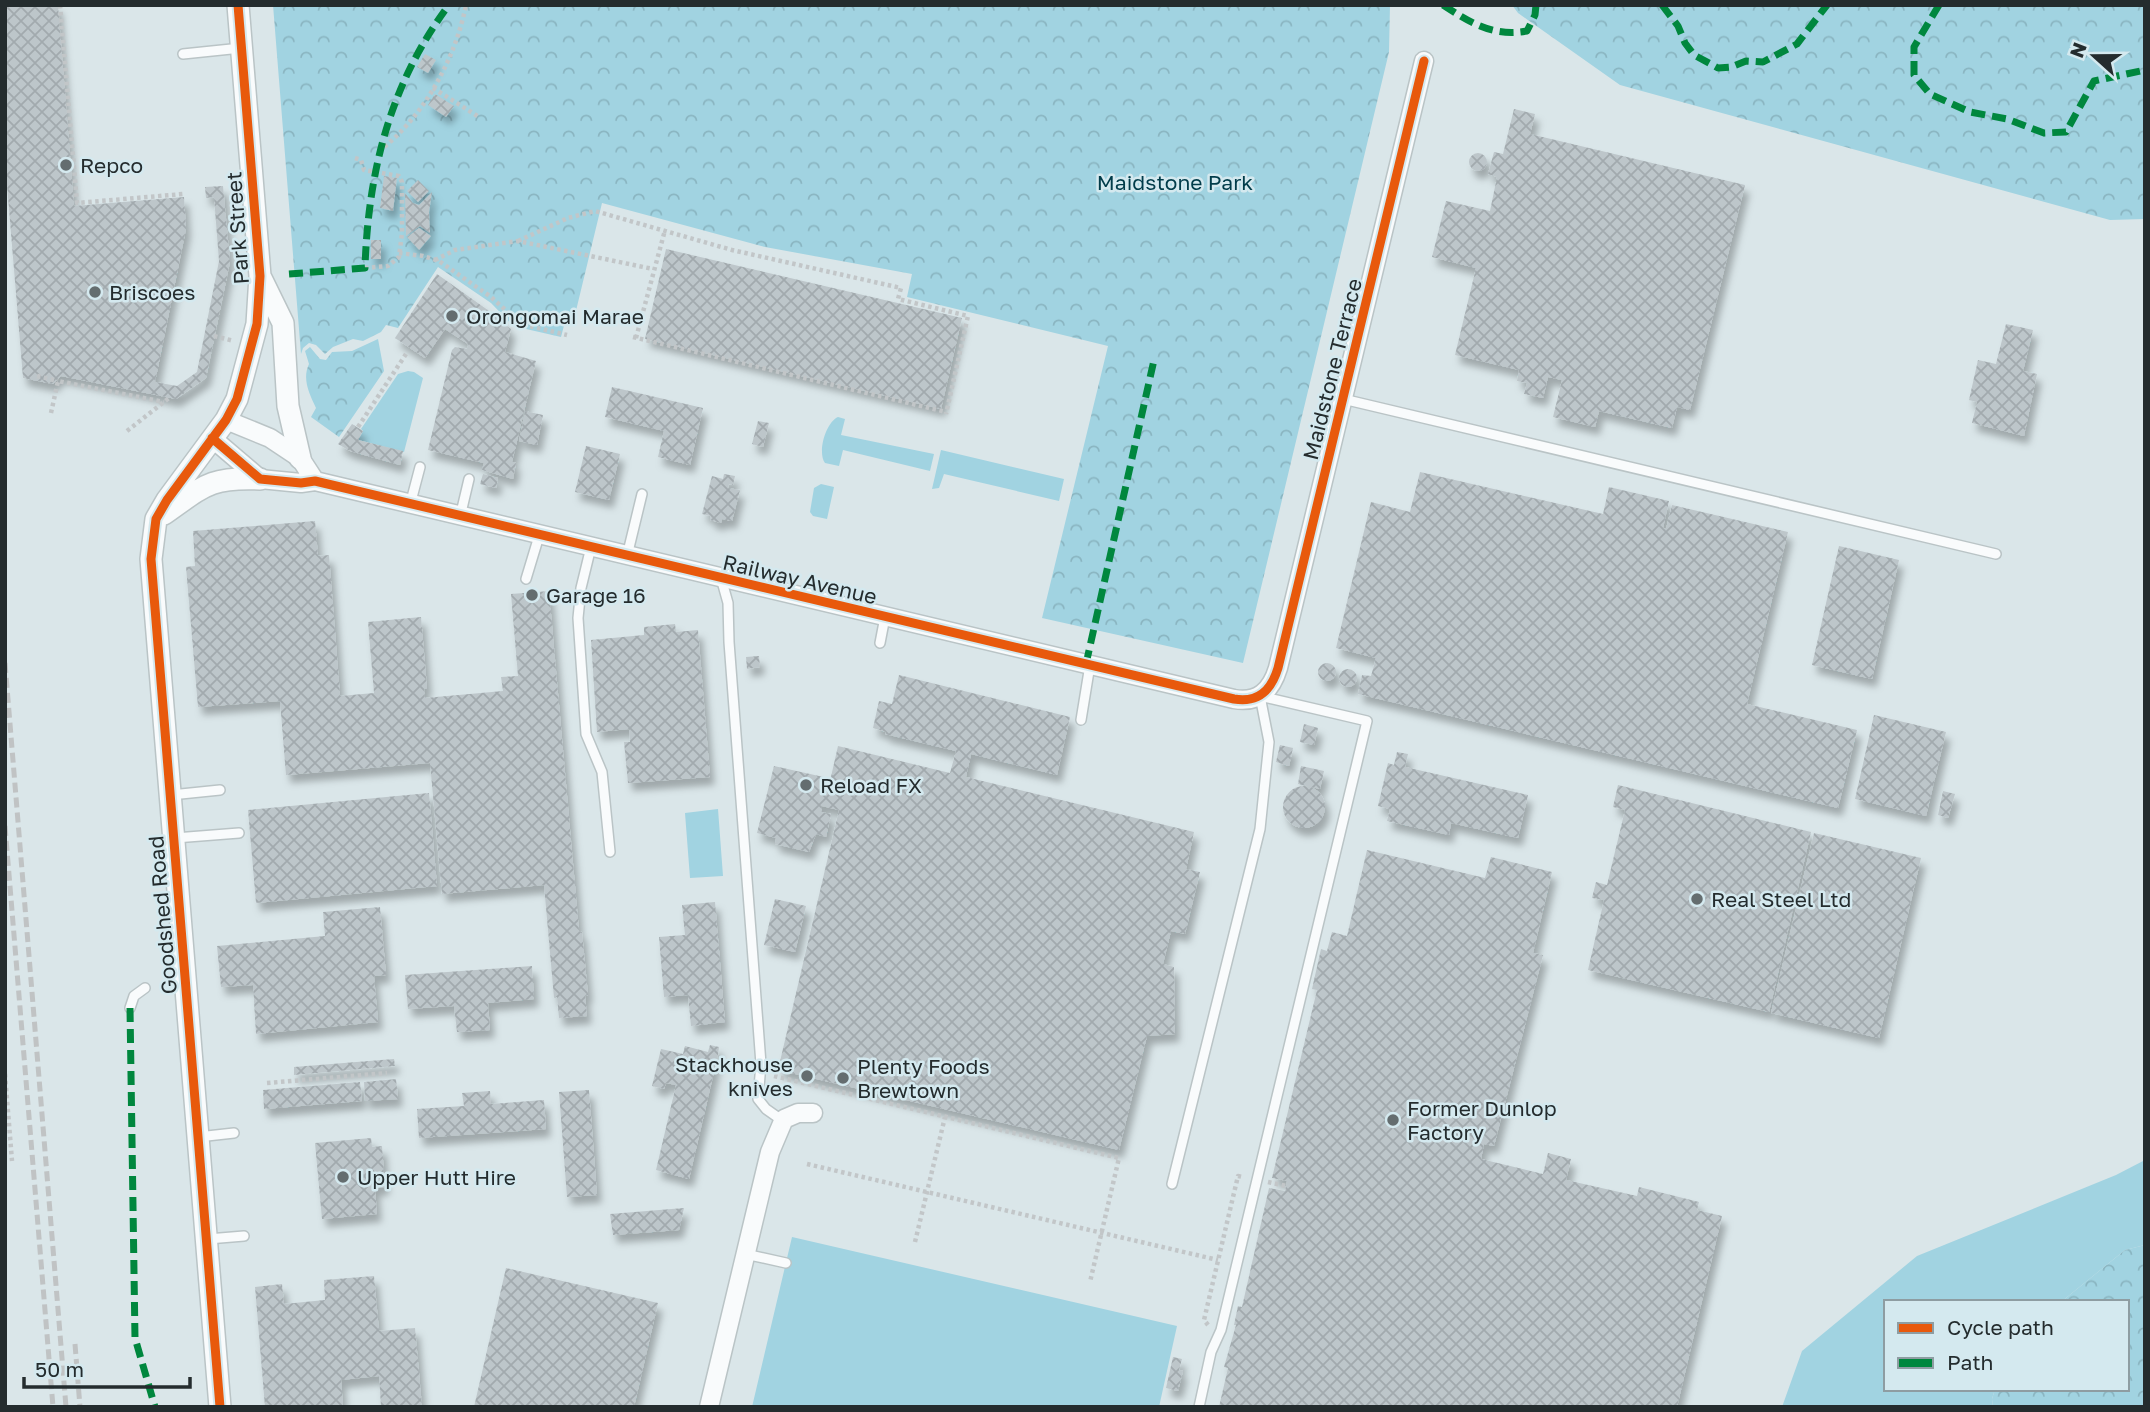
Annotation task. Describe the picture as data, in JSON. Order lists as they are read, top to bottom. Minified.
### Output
{"streets":{"street":["Park Street","Maidstone Terrace","Railway Avenue","Goodshed Road"]},"crossings":[["Park Street","Goodshed Road"],["Maidstone Terrace","Railway Avenue"]],"parks":["Maidstone Park"],"places":["Repco","Briscoes","Orongomai Marae","Garage 16","Reload FX","Real Steel Ltd","Stackhouse knives","Plenty Foods Brewtown","Former Dunlop Factory","Upper Hutt Hire"],"legend":["Cycle path","Path"],"scale_bar":"50 m","north":"left"}
